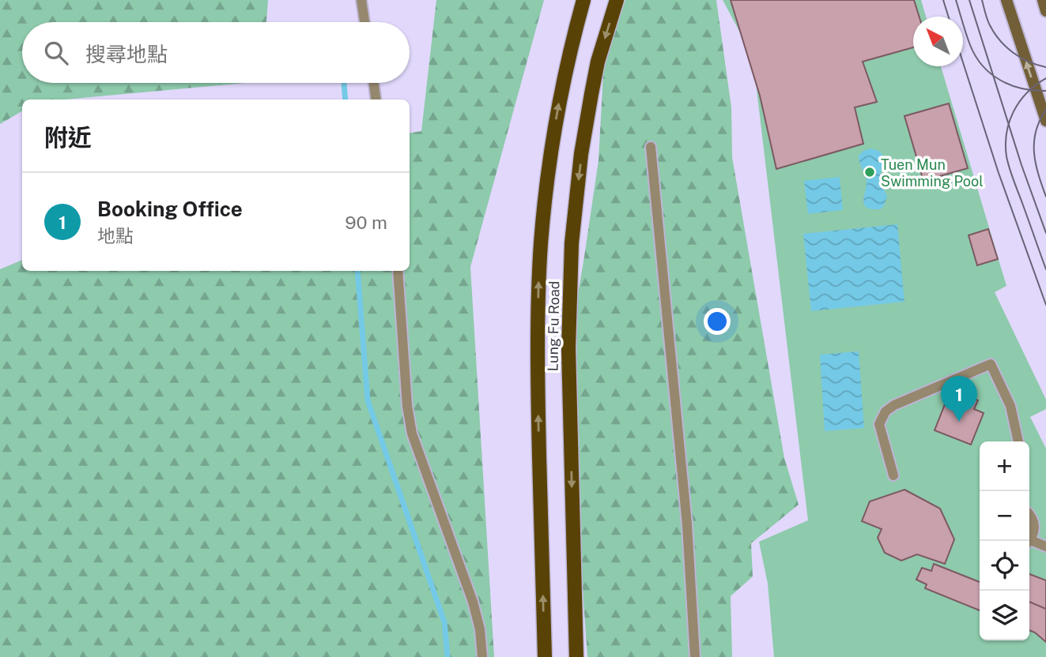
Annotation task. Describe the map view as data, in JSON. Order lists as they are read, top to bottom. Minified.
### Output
{"streets":{"main road":["Lung Fu Road"]},"places":["Tuen Mun Swimming Pool"],"north":"top left","page":{"search":"搜尋地點","heading":"附近","list":[{"mark":"1","name":"Booking Office","note":"地點","value":"90 m"}],"pins":"1","map_buttons":["+","−"]}}
